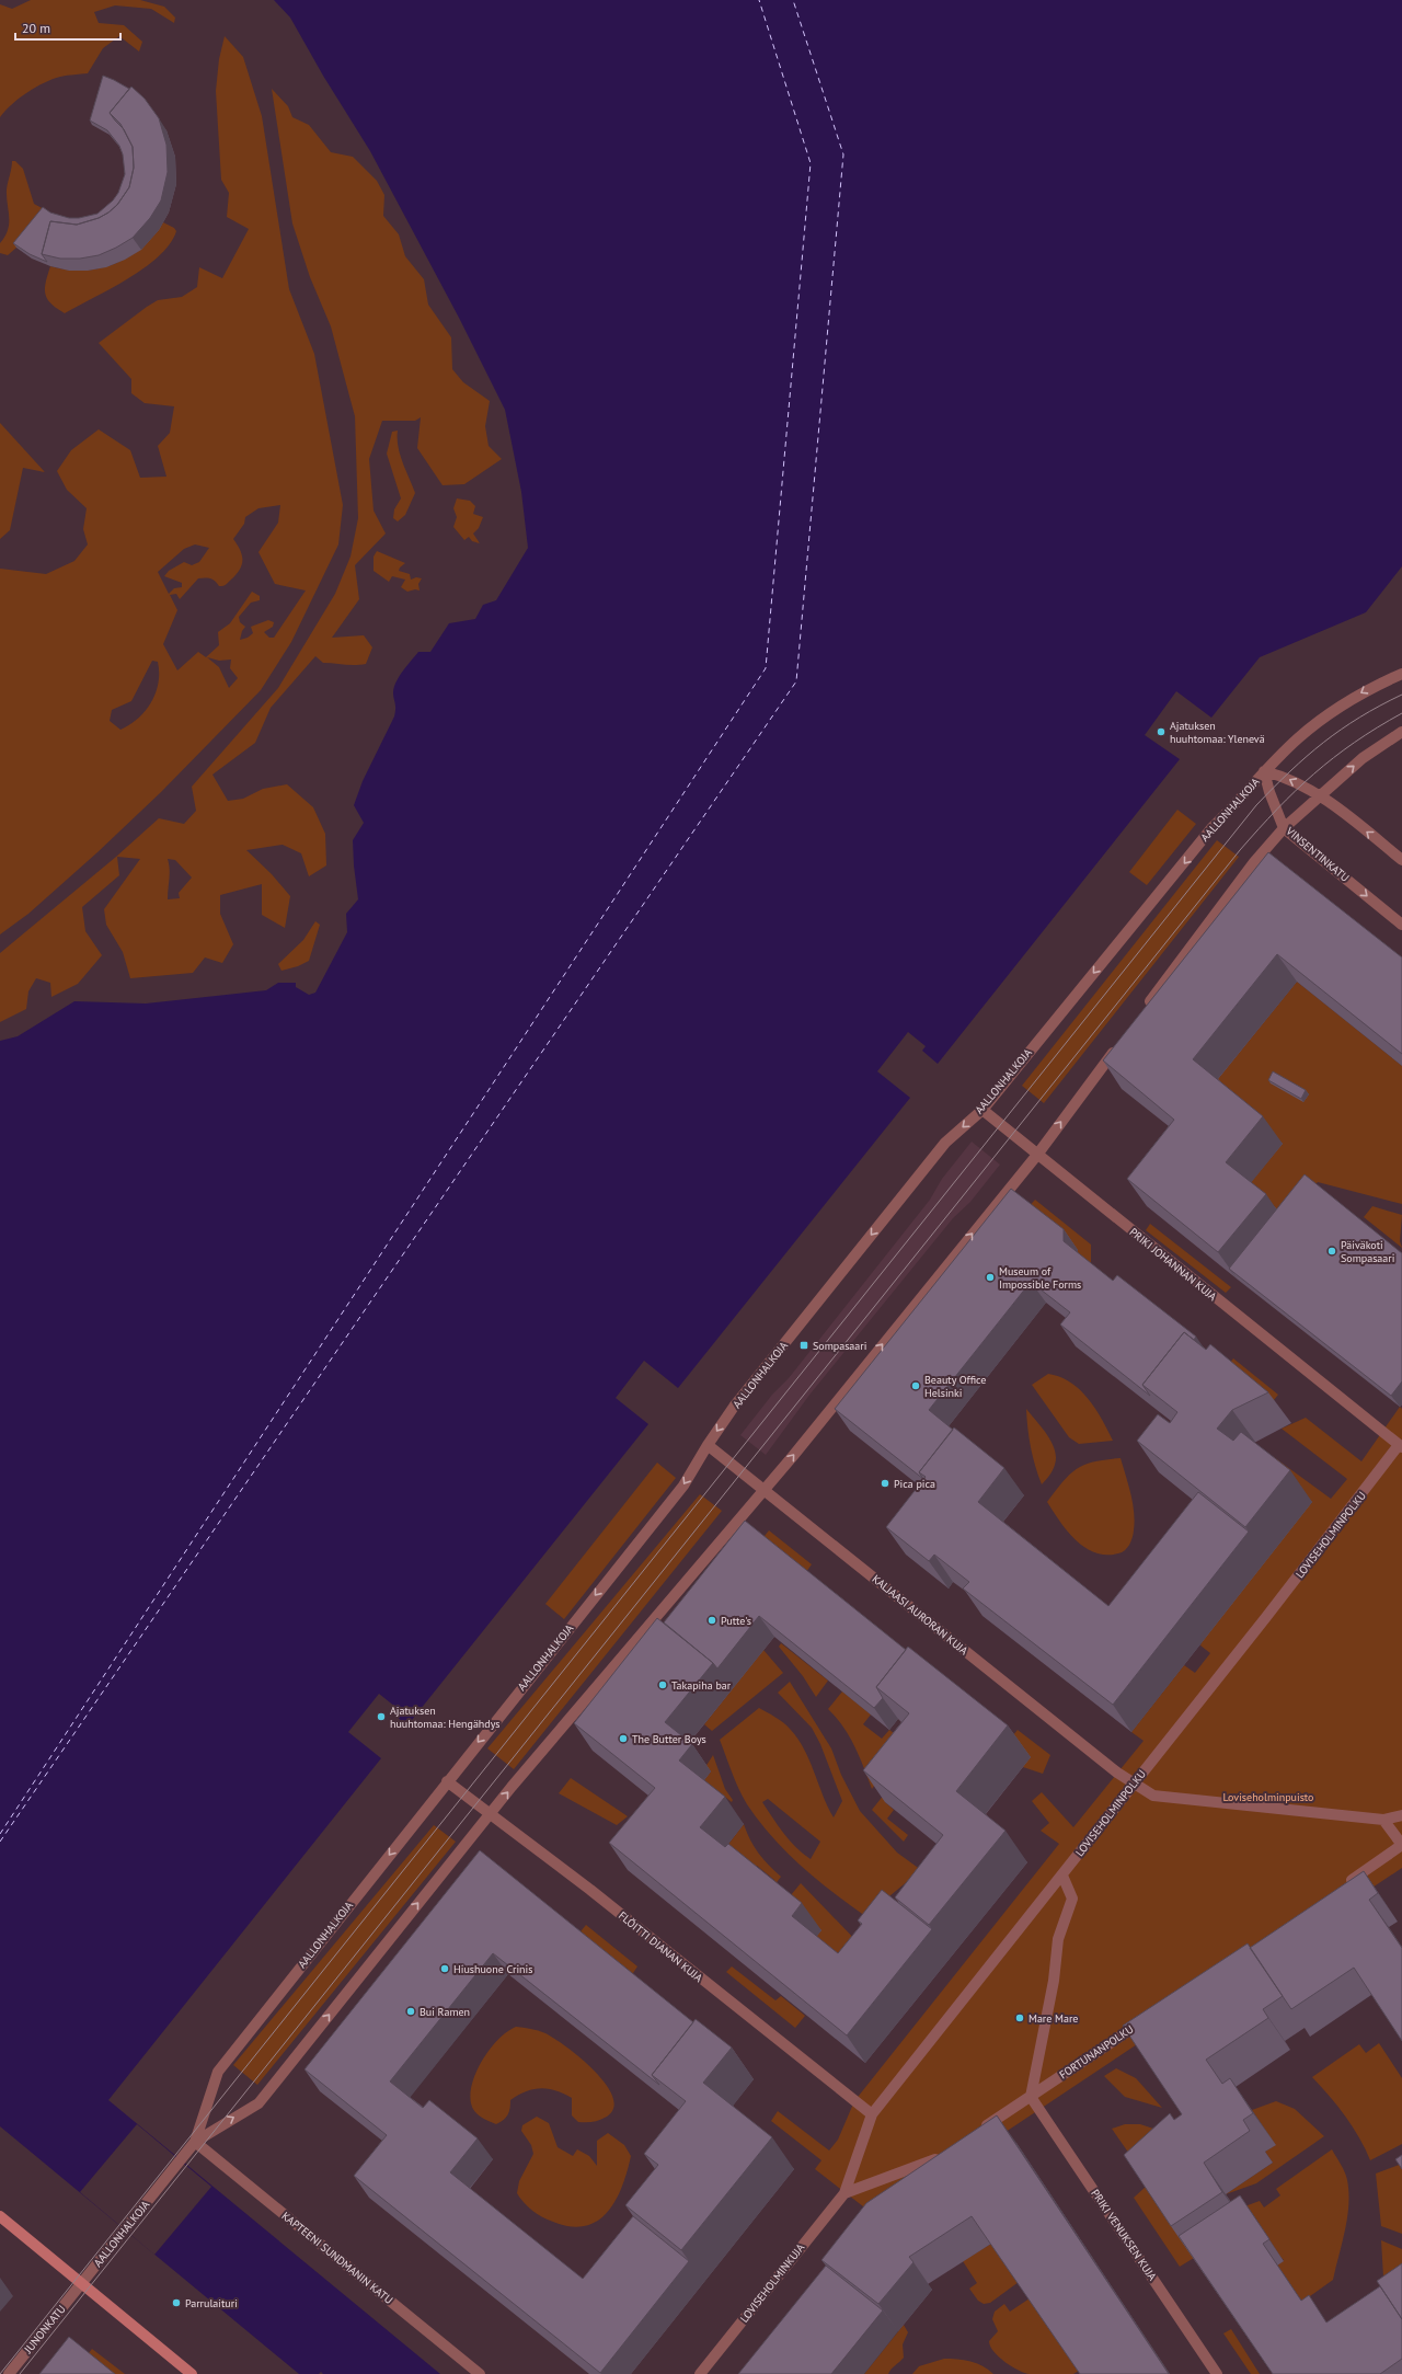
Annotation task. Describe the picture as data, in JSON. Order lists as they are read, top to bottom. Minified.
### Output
{"streets":{"street":["AALLONHALKOJA","VINSENTINKATU","PRIKI JOHANNAN KUJA","LOVISEHOLMINPOLKU","KALJAASI AURORAN KUJA","FLÖITTI DIANAN KUJA","FORTUNANPOLKU","PRIKI VENUKSEN KUJA","KAPTEENI SUNDMANIN KATU","LOVISEHOLMINKUJA","JUNONKATU"]},"crossings":[["AALLONHALKOJA","VINSENTINKATU"],["AALLONHALKOJA","PRIKI JOHANNAN KUJA"],["AALLONHALKOJA","KALJAASI AURORAN KUJA"],["AALLONHALKOJA","FLÖITTI DIANAN KUJA"],["AALLONHALKOJA","KAPTEENI SUNDMANIN KATU"],["AALLONHALKOJA","JUNONKATU"],["PRIKI JOHANNAN KUJA","LOVISEHOLMINPOLKU"],["LOVISEHOLMINPOLKU","KALJAASI AURORAN KUJA"],["LOVISEHOLMINPOLKU","FLÖITTI DIANAN KUJA"],["LOVISEHOLMINPOLKU","LOVISEHOLMINKUJA"],["FORTUNANPOLKU","PRIKI VENUKSEN KUJA"]],"parks":["Loviseholminpuisto"],"places":{"other":["Ajatuksen huuhtomaa: Ylenevä","Päiväkoti Sompasaari","Museum of Impossible Forms","Beauty Office Helsinki","Pica pica","Putte's","Takapiha bar","Ajatuksen huuhtomaa: Hengähdys","The Butter Boys","Hiushuone Crinis","Bui Ramen","Mare Mare","Parrulaituri"],"transit":["Sompasaari"]},"scale_bar":"20 m"}
